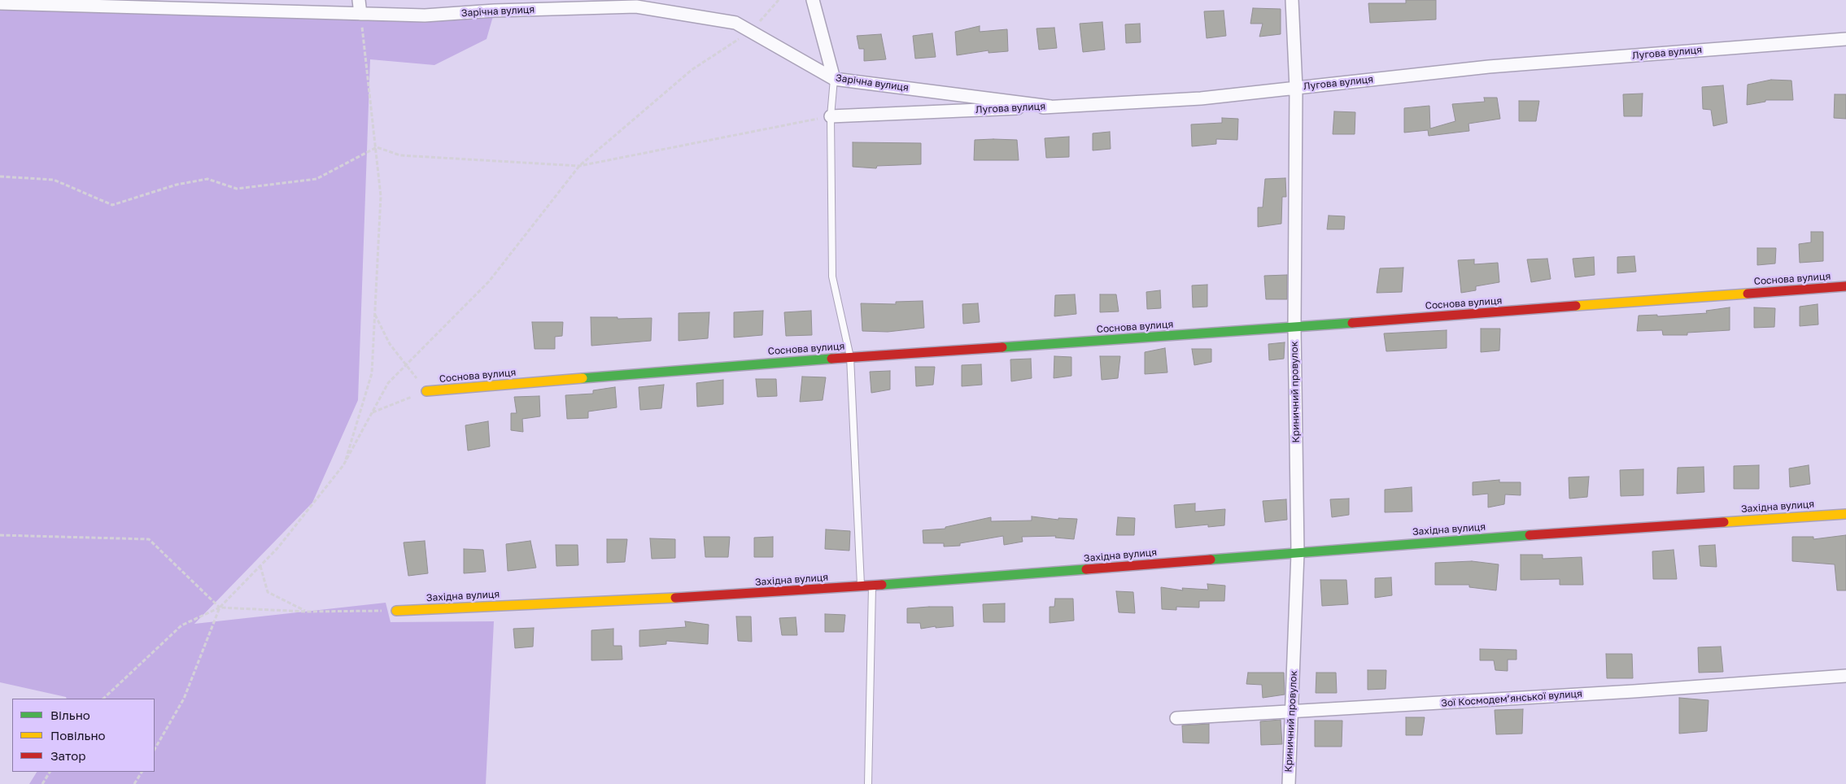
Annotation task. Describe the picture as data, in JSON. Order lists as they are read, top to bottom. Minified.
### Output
{"streets":{"street":["Зарічна вулиця","Лугова вулиця","Соснова вулиця","Криничний провулок","Західна вулиця","Зої Космодем’янської вулиця"]},"crossings":[["Зарічна вулиця","Лугова вулиця"],["Лугова вулиця","Криничний провулок"],["Соснова вулиця","Криничний провулок"],["Криничний провулок","Західна вулиця"],["Криничний провулок","Зої Космодем’янської вулиця"]],"legend":["Вільно","Повільно","Затор"]}
